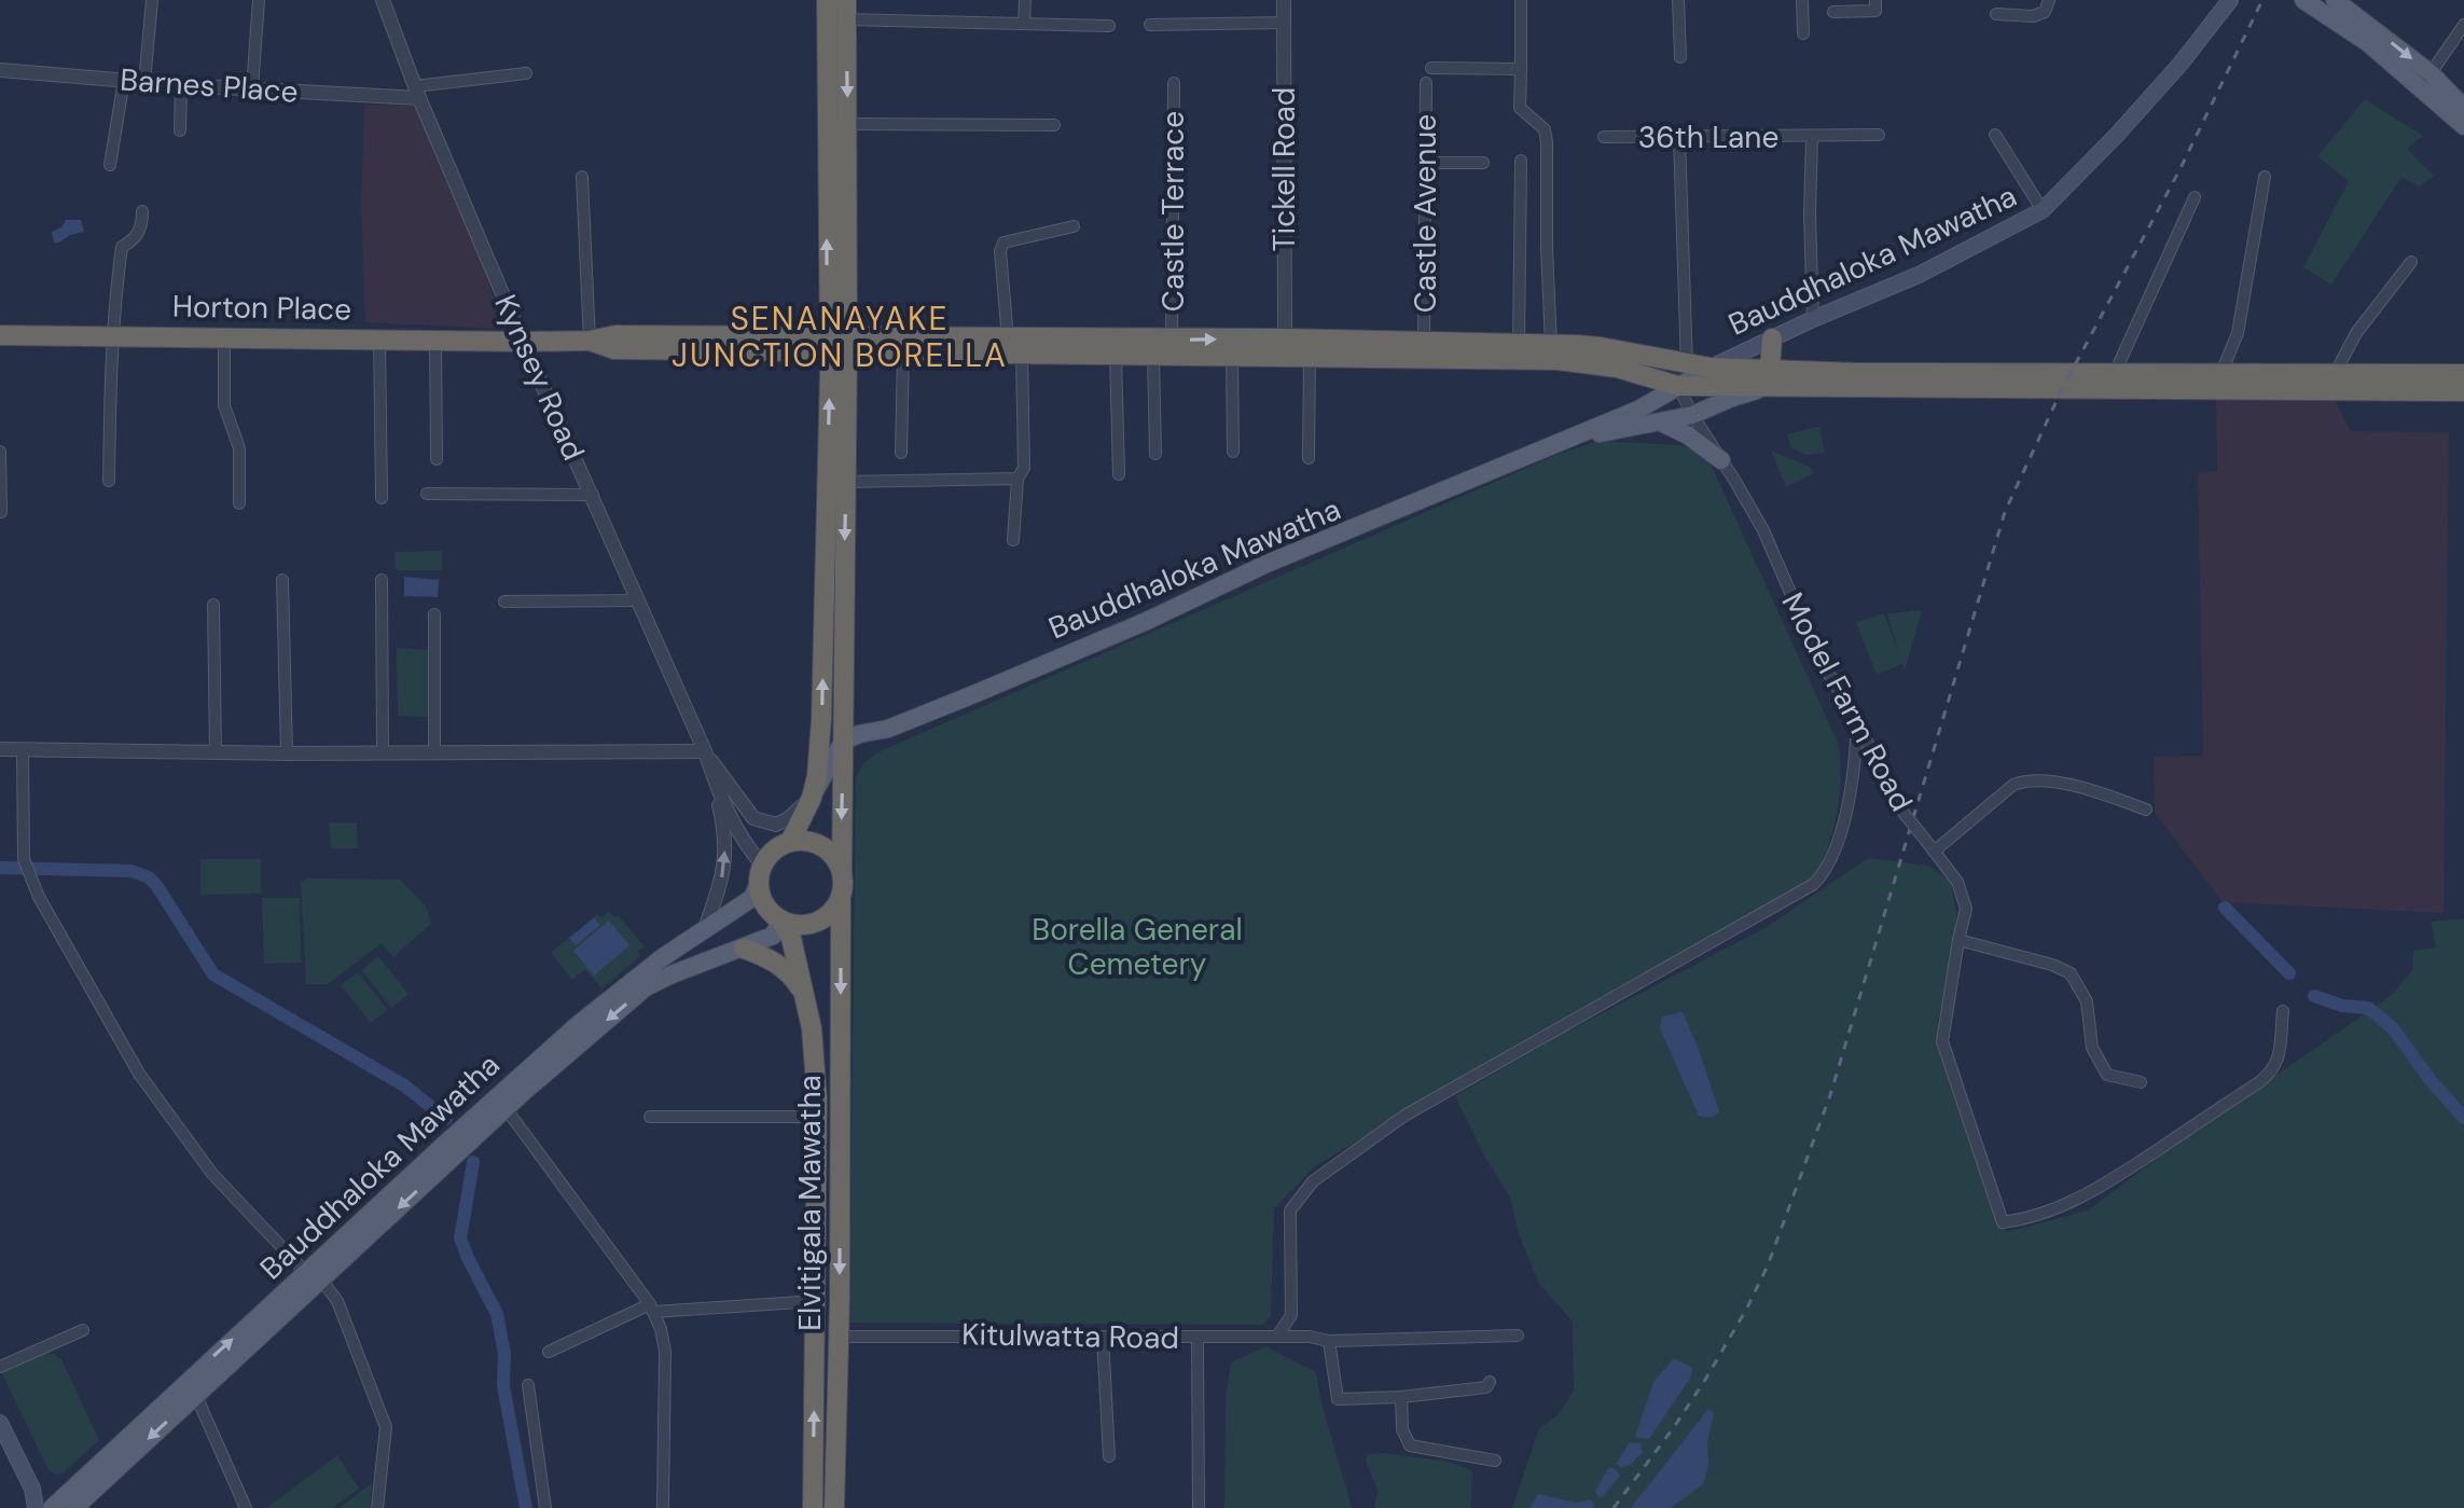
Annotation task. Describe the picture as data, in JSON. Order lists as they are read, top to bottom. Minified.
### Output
{"streets":{"highway":["Horton Place","Elvitigala Mawatha"],"main road":["Bauddhaloka Mawatha"],"street":["Barnes Place","36th Lane","Tickell Road","Castle Terrace","Castle Avenue","Kynsey Road","Model Farm Road","Kitulwatta Road"]},"crossings":[["Barnes Place","Kynsey Road"],["36th Lane","Bauddhaloka Mawatha"],["Bauddhaloka Mawatha","Kynsey Road"],["Bauddhaloka Mawatha","Model Farm Road"],["Bauddhaloka Mawatha","Elvitigala Mawatha"],["Horton Place","Kynsey Road"],["Kynsey Road","Elvitigala Mawatha"],["Elvitigala Mawatha","Kitulwatta Road"]],"districts":["SENANAYAKE JUNCTION BORELLA"],"parks":["Borella General Cemetery"]}
